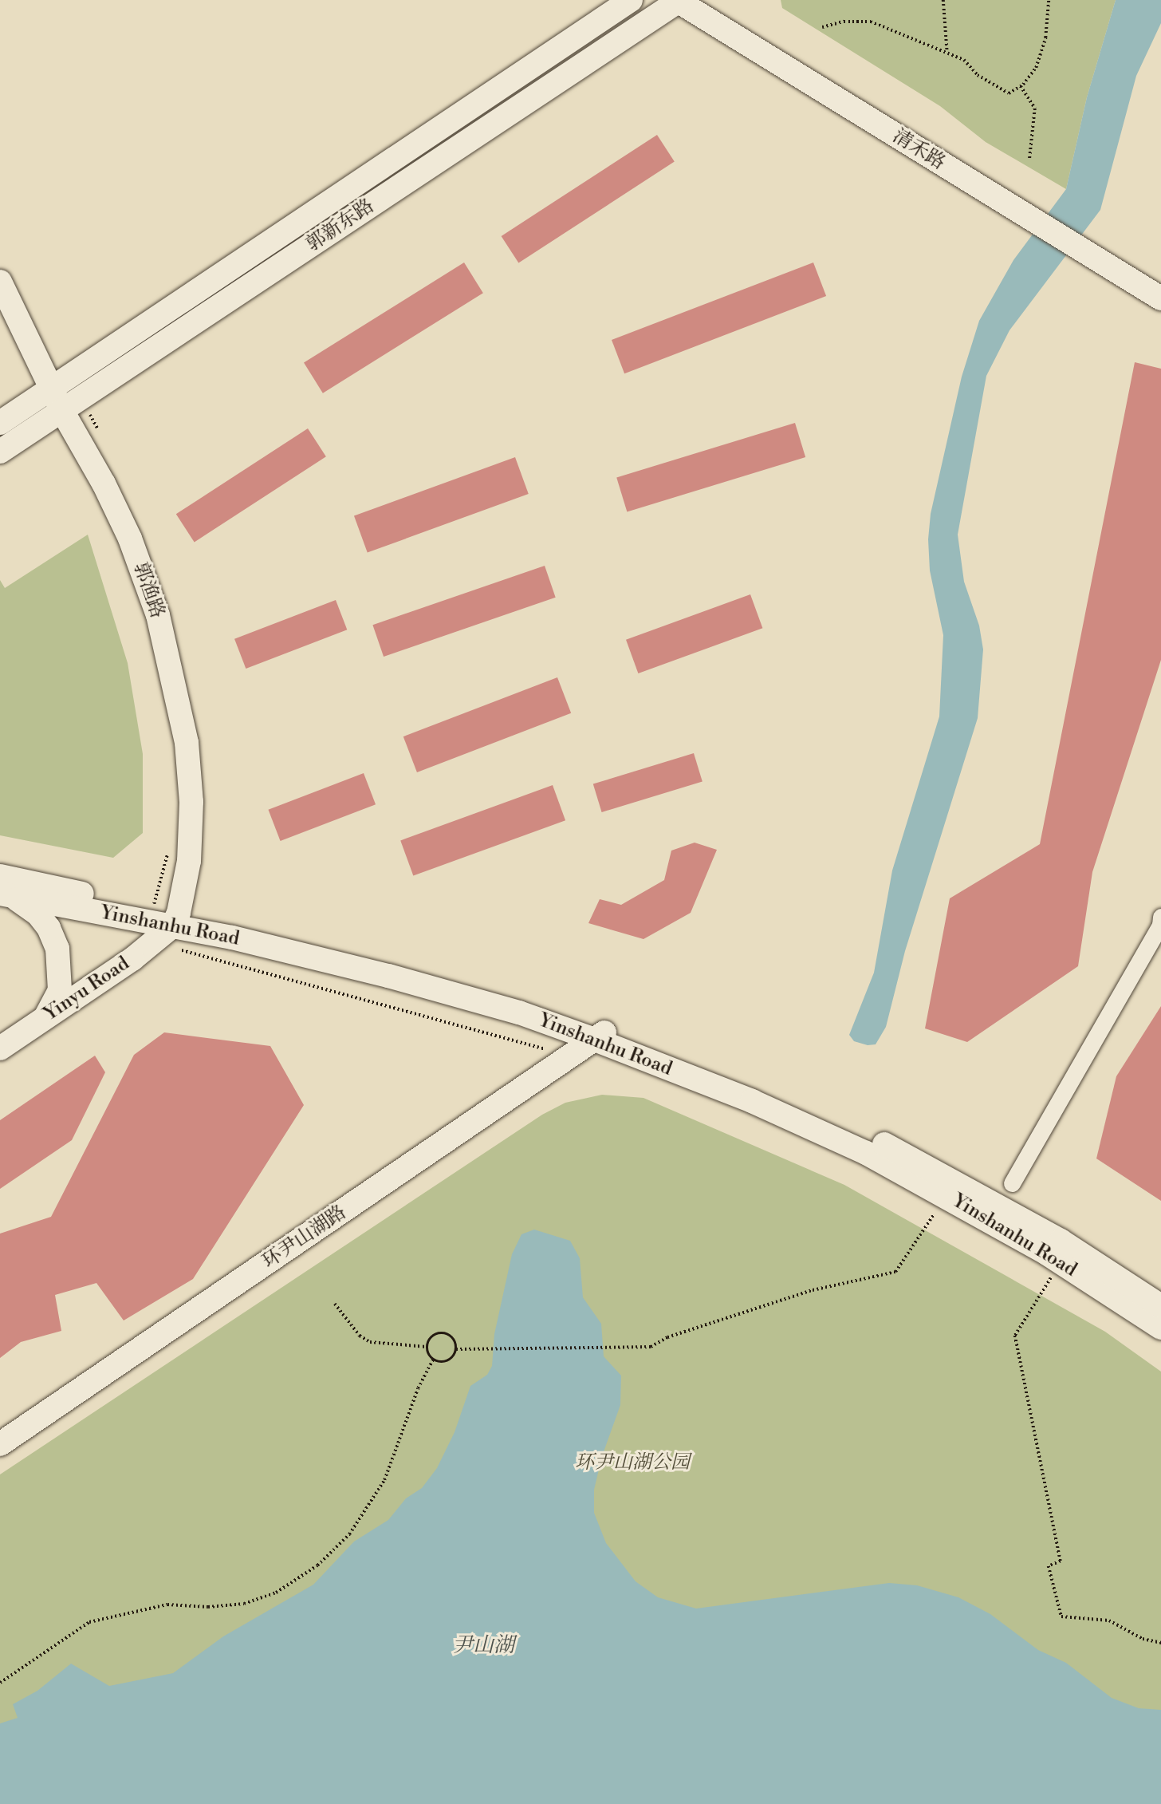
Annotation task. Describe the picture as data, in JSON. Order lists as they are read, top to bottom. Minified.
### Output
{"streets":{"main road":["清禾路","郭新东路","郭渔路","Yinshanhu Road","Yinyu Road","环尹山湖路"]},"crossings":[["清禾路","郭新东路"],["郭新东路","郭渔路"],["郭渔路","Yinshanhu Road"],["郭渔路","Yinyu Road"],["Yinshanhu Road","Yinyu Road"],["Yinshanhu Road","环尹山湖路"]],"water":["尹山湖"],"parks":["环尹山湖公园"]}
